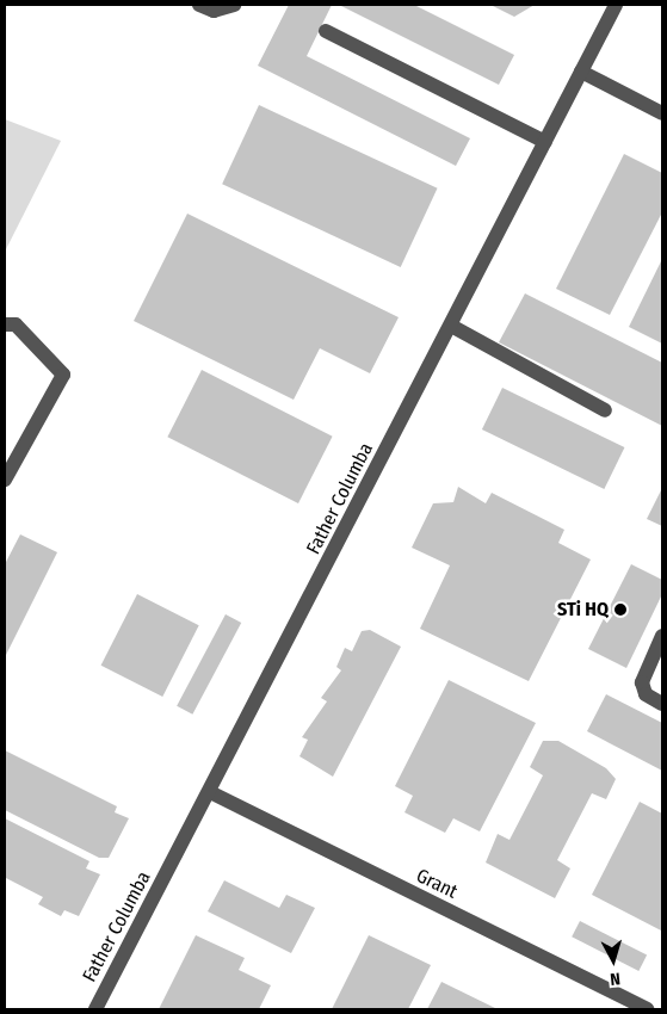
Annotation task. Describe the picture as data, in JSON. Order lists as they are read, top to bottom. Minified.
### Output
{"streets":{"street":["Father Columba","Grant"]},"crossings":[["Father Columba","Grant"]],"places":["STi HQ"],"north":"bottom"}
